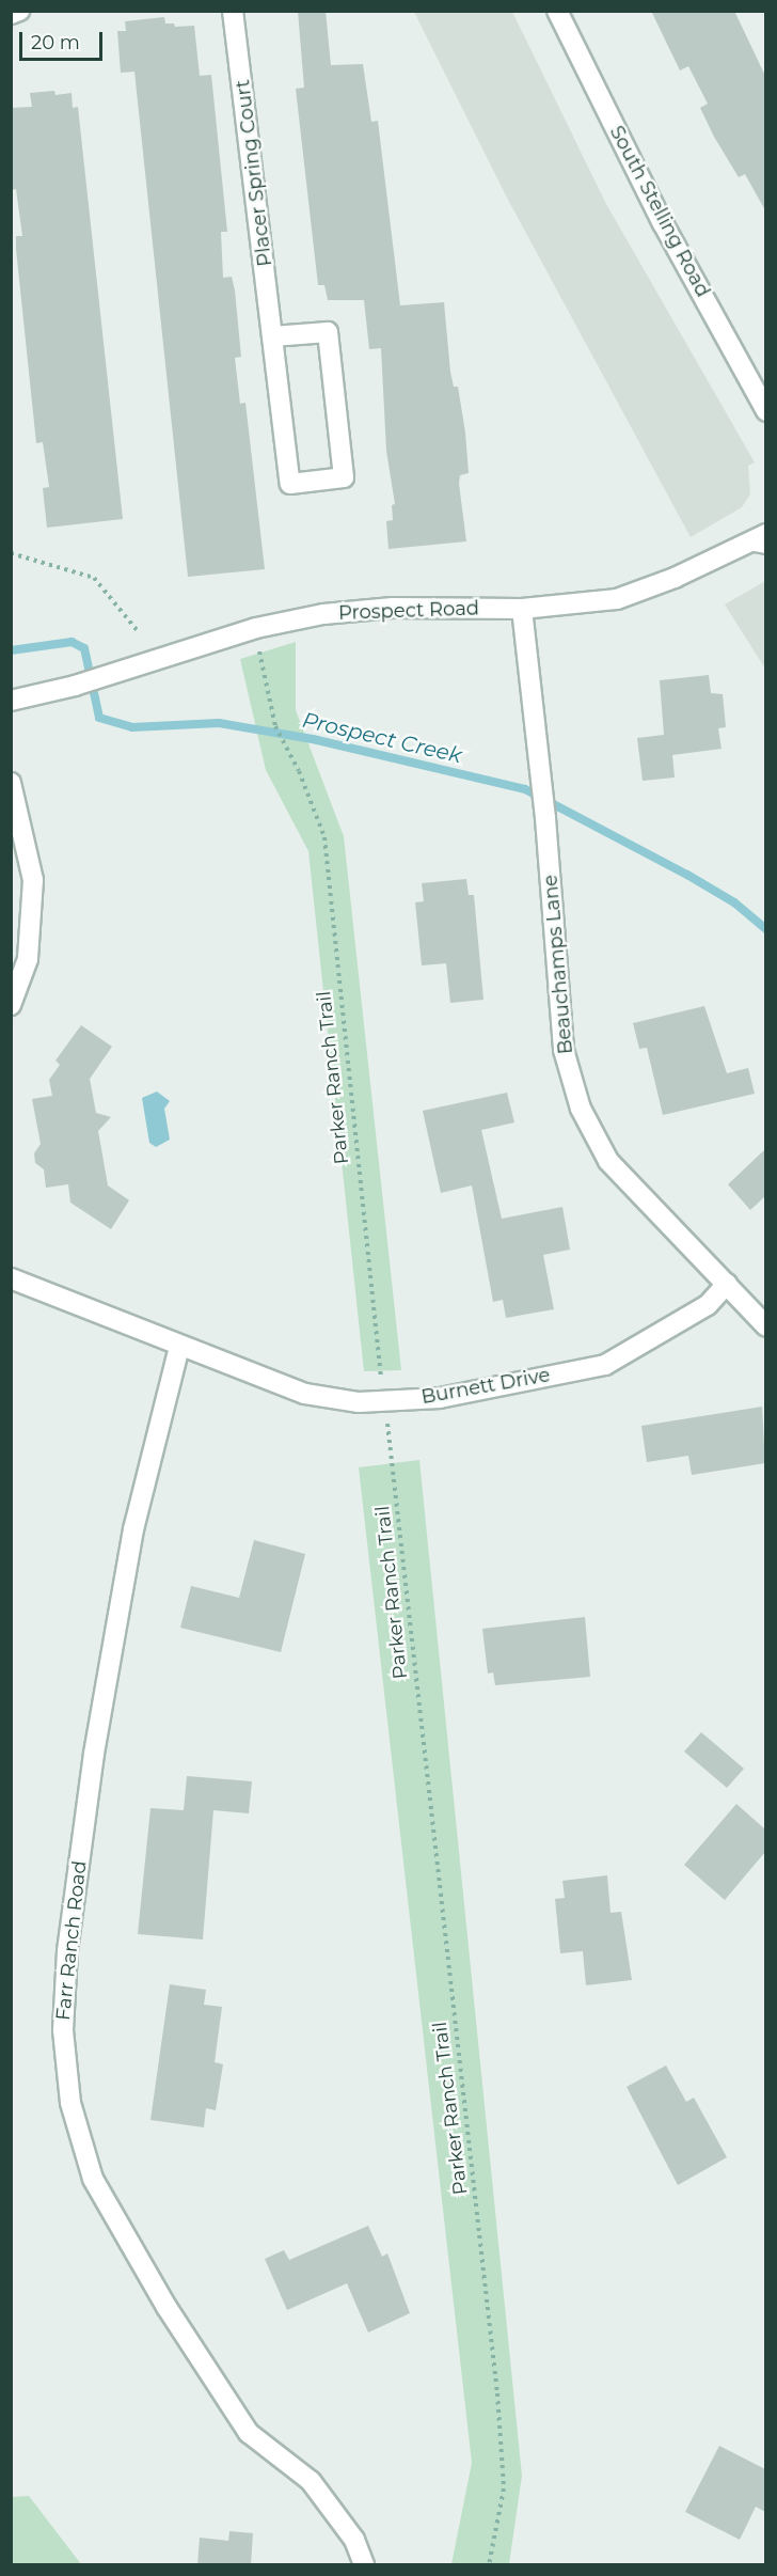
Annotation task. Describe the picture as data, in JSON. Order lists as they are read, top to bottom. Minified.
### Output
{"streets":{"street":["Placer Spring Court","South Stelling Road","Prospect Road","Beauchamps Lane","Burnett Drive","Farr Ranch Road"],"path":["Parker Ranch Trail"]},"crossings":[["Prospect Road","Beauchamps Lane"],["Prospect Road","Parker Ranch Trail"],["Beauchamps Lane","Burnett Drive"],["Parker Ranch Trail","Burnett Drive"],["Burnett Drive","Farr Ranch Road"]],"water":["Prospect Creek"],"scale_bar":"20 m"}
